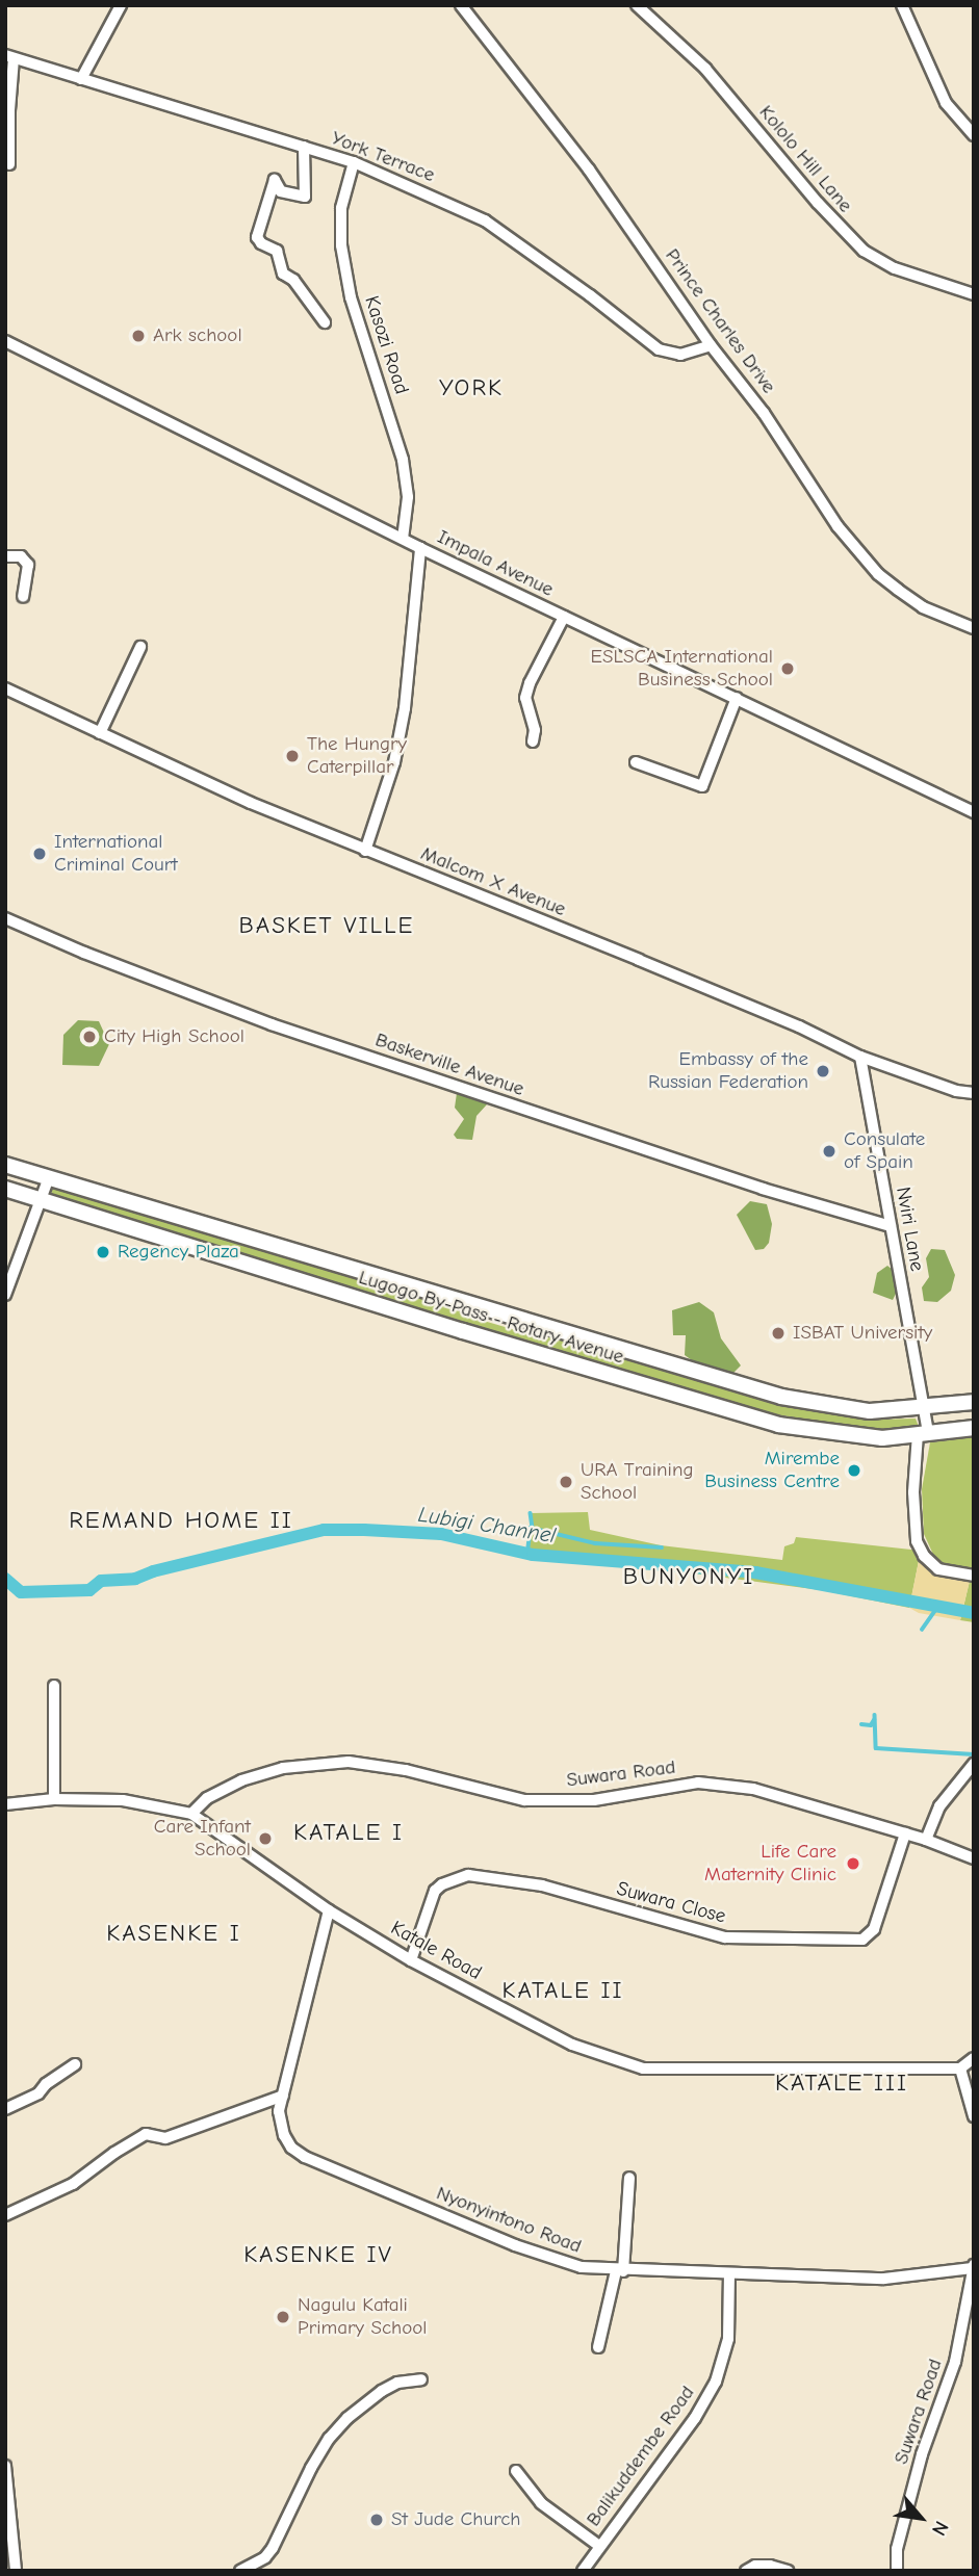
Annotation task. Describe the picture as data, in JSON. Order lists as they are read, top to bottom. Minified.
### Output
{"streets":{"main road":["Lugogo By-Pass - Rotary Avenue"],"street":["York Terrace","Kololo Hill Lane","Prince Charles Drive","Kasozi Road","Impala Avenue","Malcom X Avenue","Baskerville Avenue","Nviri Lane","Suwara Road","Suwara Close","Katale Road","Nyonyintono Road","Balikuddembe Road"]},"crossings":[["York Terrace","Prince Charles Drive"],["York Terrace","Kasozi Road"],["Kasozi Road","Impala Avenue"],["Malcom X Avenue","Nviri Lane"],["Baskerville Avenue","Nviri Lane"],["Nviri Lane","Lugogo By-Pass - Rotary Avenue"],["Suwara Road","Suwara Close"],["Suwara Road","Katale Road"],["Suwara Road","Nyonyintono Road"],["Suwara Close","Katale Road"],["Katale Road","Nyonyintono Road"],["Nyonyintono Road","Balikuddembe Road"]],"districts":["YORK","BASKET VILLE","REMAND HOME II","BUNYONYI","KATALE I","KASENKE I","KATALE II","KATALE III","KASENKE IV"],"water":["Lubigi Channel"],"places":["Ark school","ESLSCA International Business School","The Hungry Caterpillar","International Criminal Court","City High School","Embassy of the Russian Federation","Consulate of Spain","Regency Plaza","ISBAT University","Mirembe Business Centre","URA Training School","Care Infant School","Life Care Maternity Clinic","Nagulu Katali Primary School","St Jude Church"],"north":"bottom right"}
